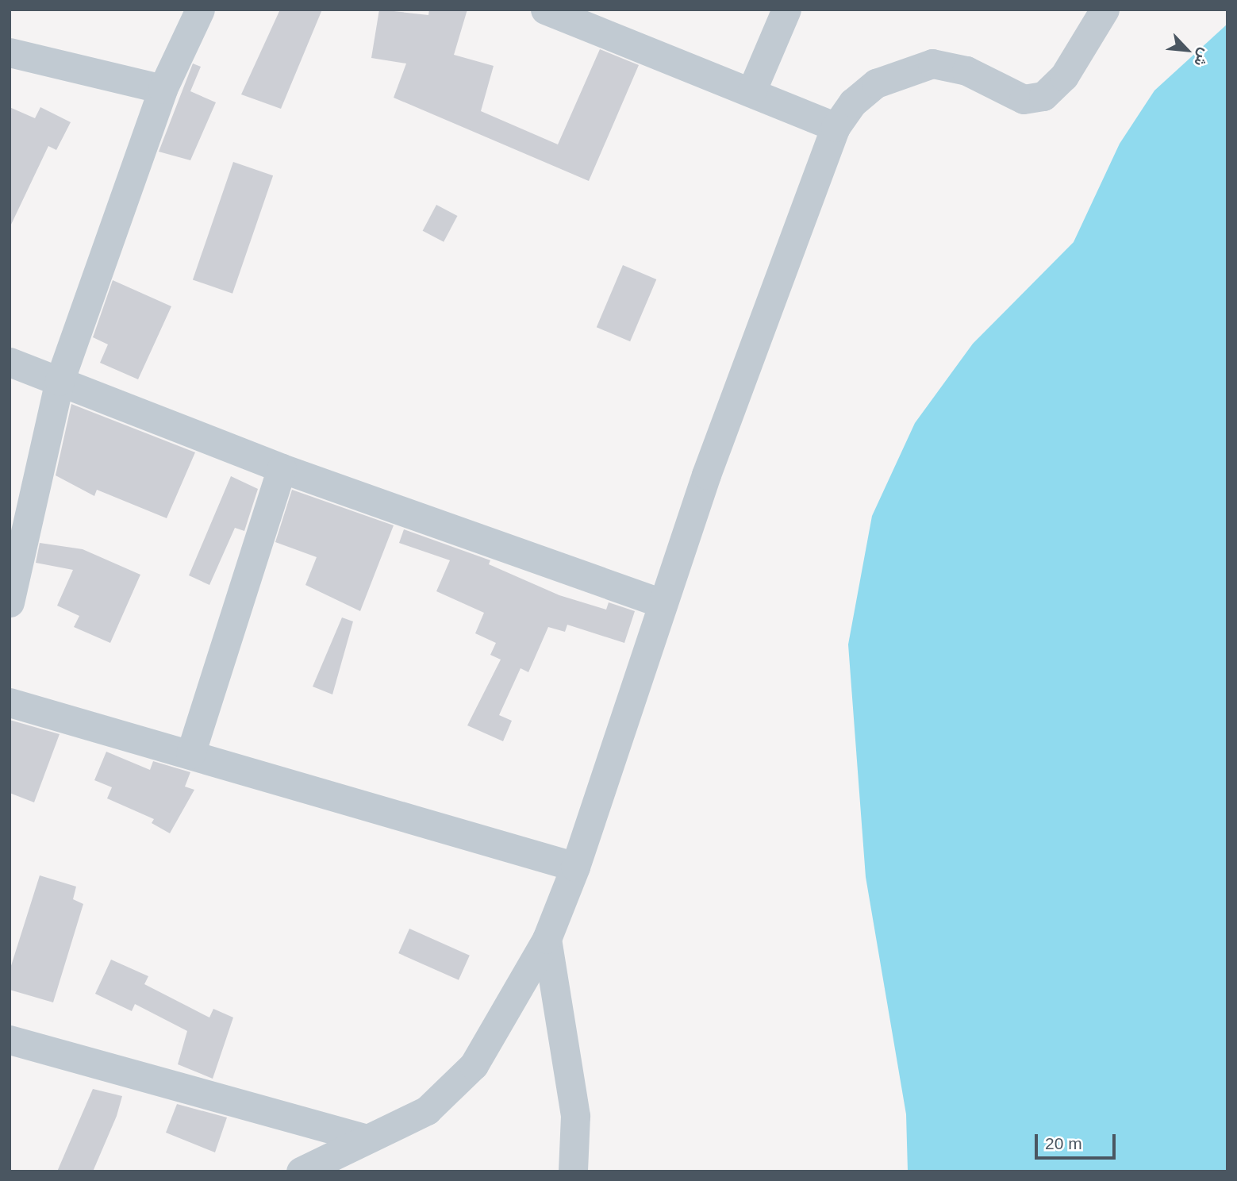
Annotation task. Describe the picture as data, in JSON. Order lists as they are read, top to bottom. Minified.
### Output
{"scale_bar":"20 m","north":"bottom right"}
